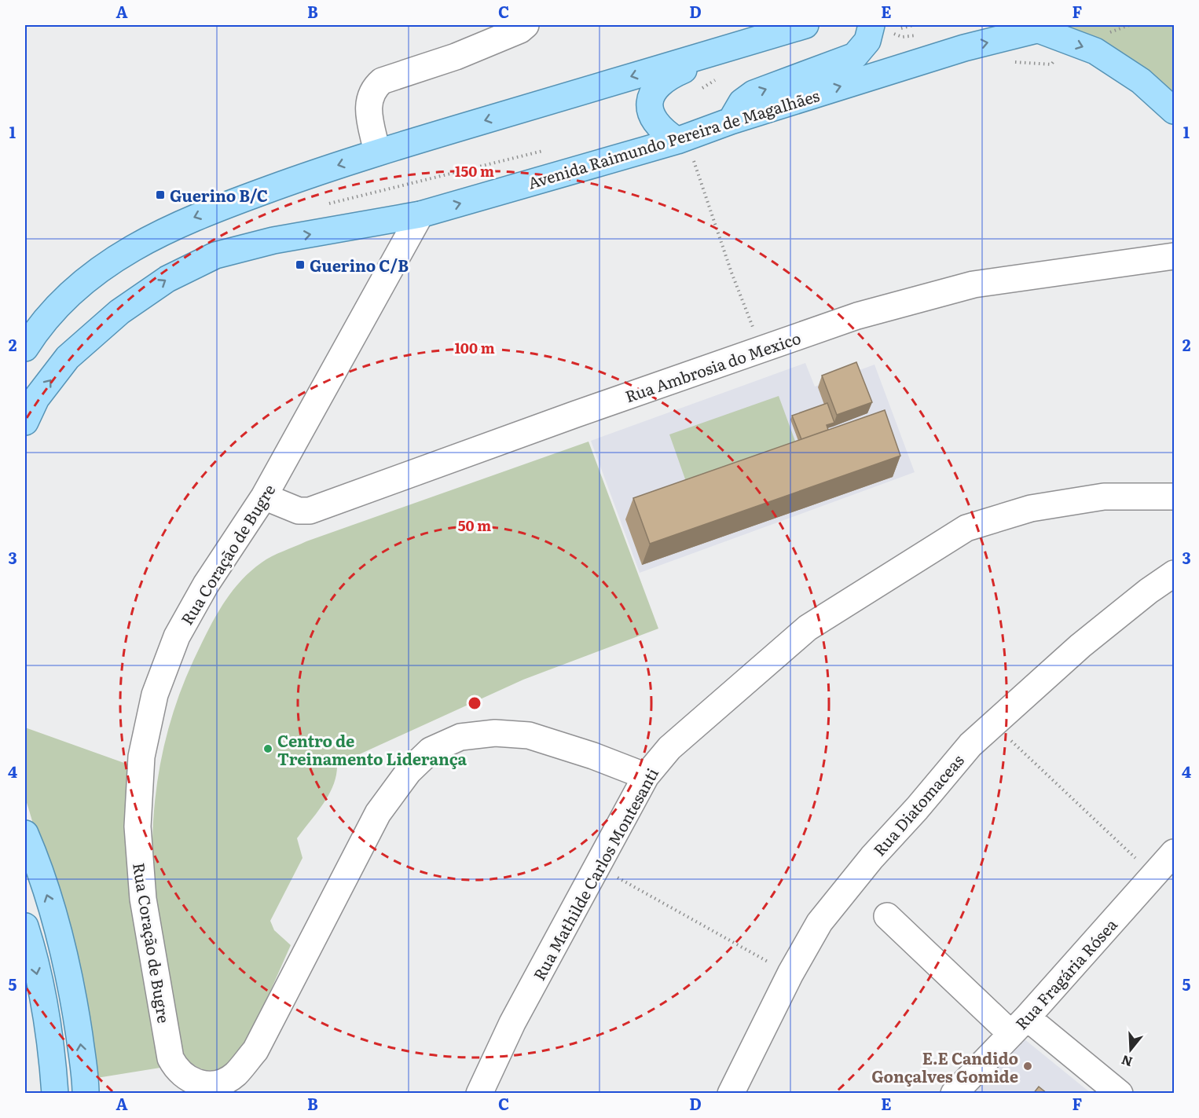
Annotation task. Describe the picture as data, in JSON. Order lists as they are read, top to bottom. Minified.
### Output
{"streets":{"main road":["Avenida Raimundo Pereira de Magalhães"],"street":["Rua Ambrosia do Mexico","Rua Coração de Bugre","Rua Diatomaceas","Rua Mathilde Carlos Montesanti","Rua Fragária Rósea"]},"crossings":[["Avenida Raimundo Pereira de Magalhães","Rua Coração de Bugre"],["Rua Ambrosia do Mexico","Rua Coração de Bugre"],["Rua Coração de Bugre","Rua Mathilde Carlos Montesanti"]],"places":{"transit":["Guerino B/C","Guerino C/B"],"other":["Centro de Treinamento Liderança","E.E Candido Gonçalves Gomide"]},"north":"bottom","grid":{"columns":["A","B","C","D","E","F"],"rows":["1","2","3","4","5"]},"rings":["150 m","100 m","50 m"]}
